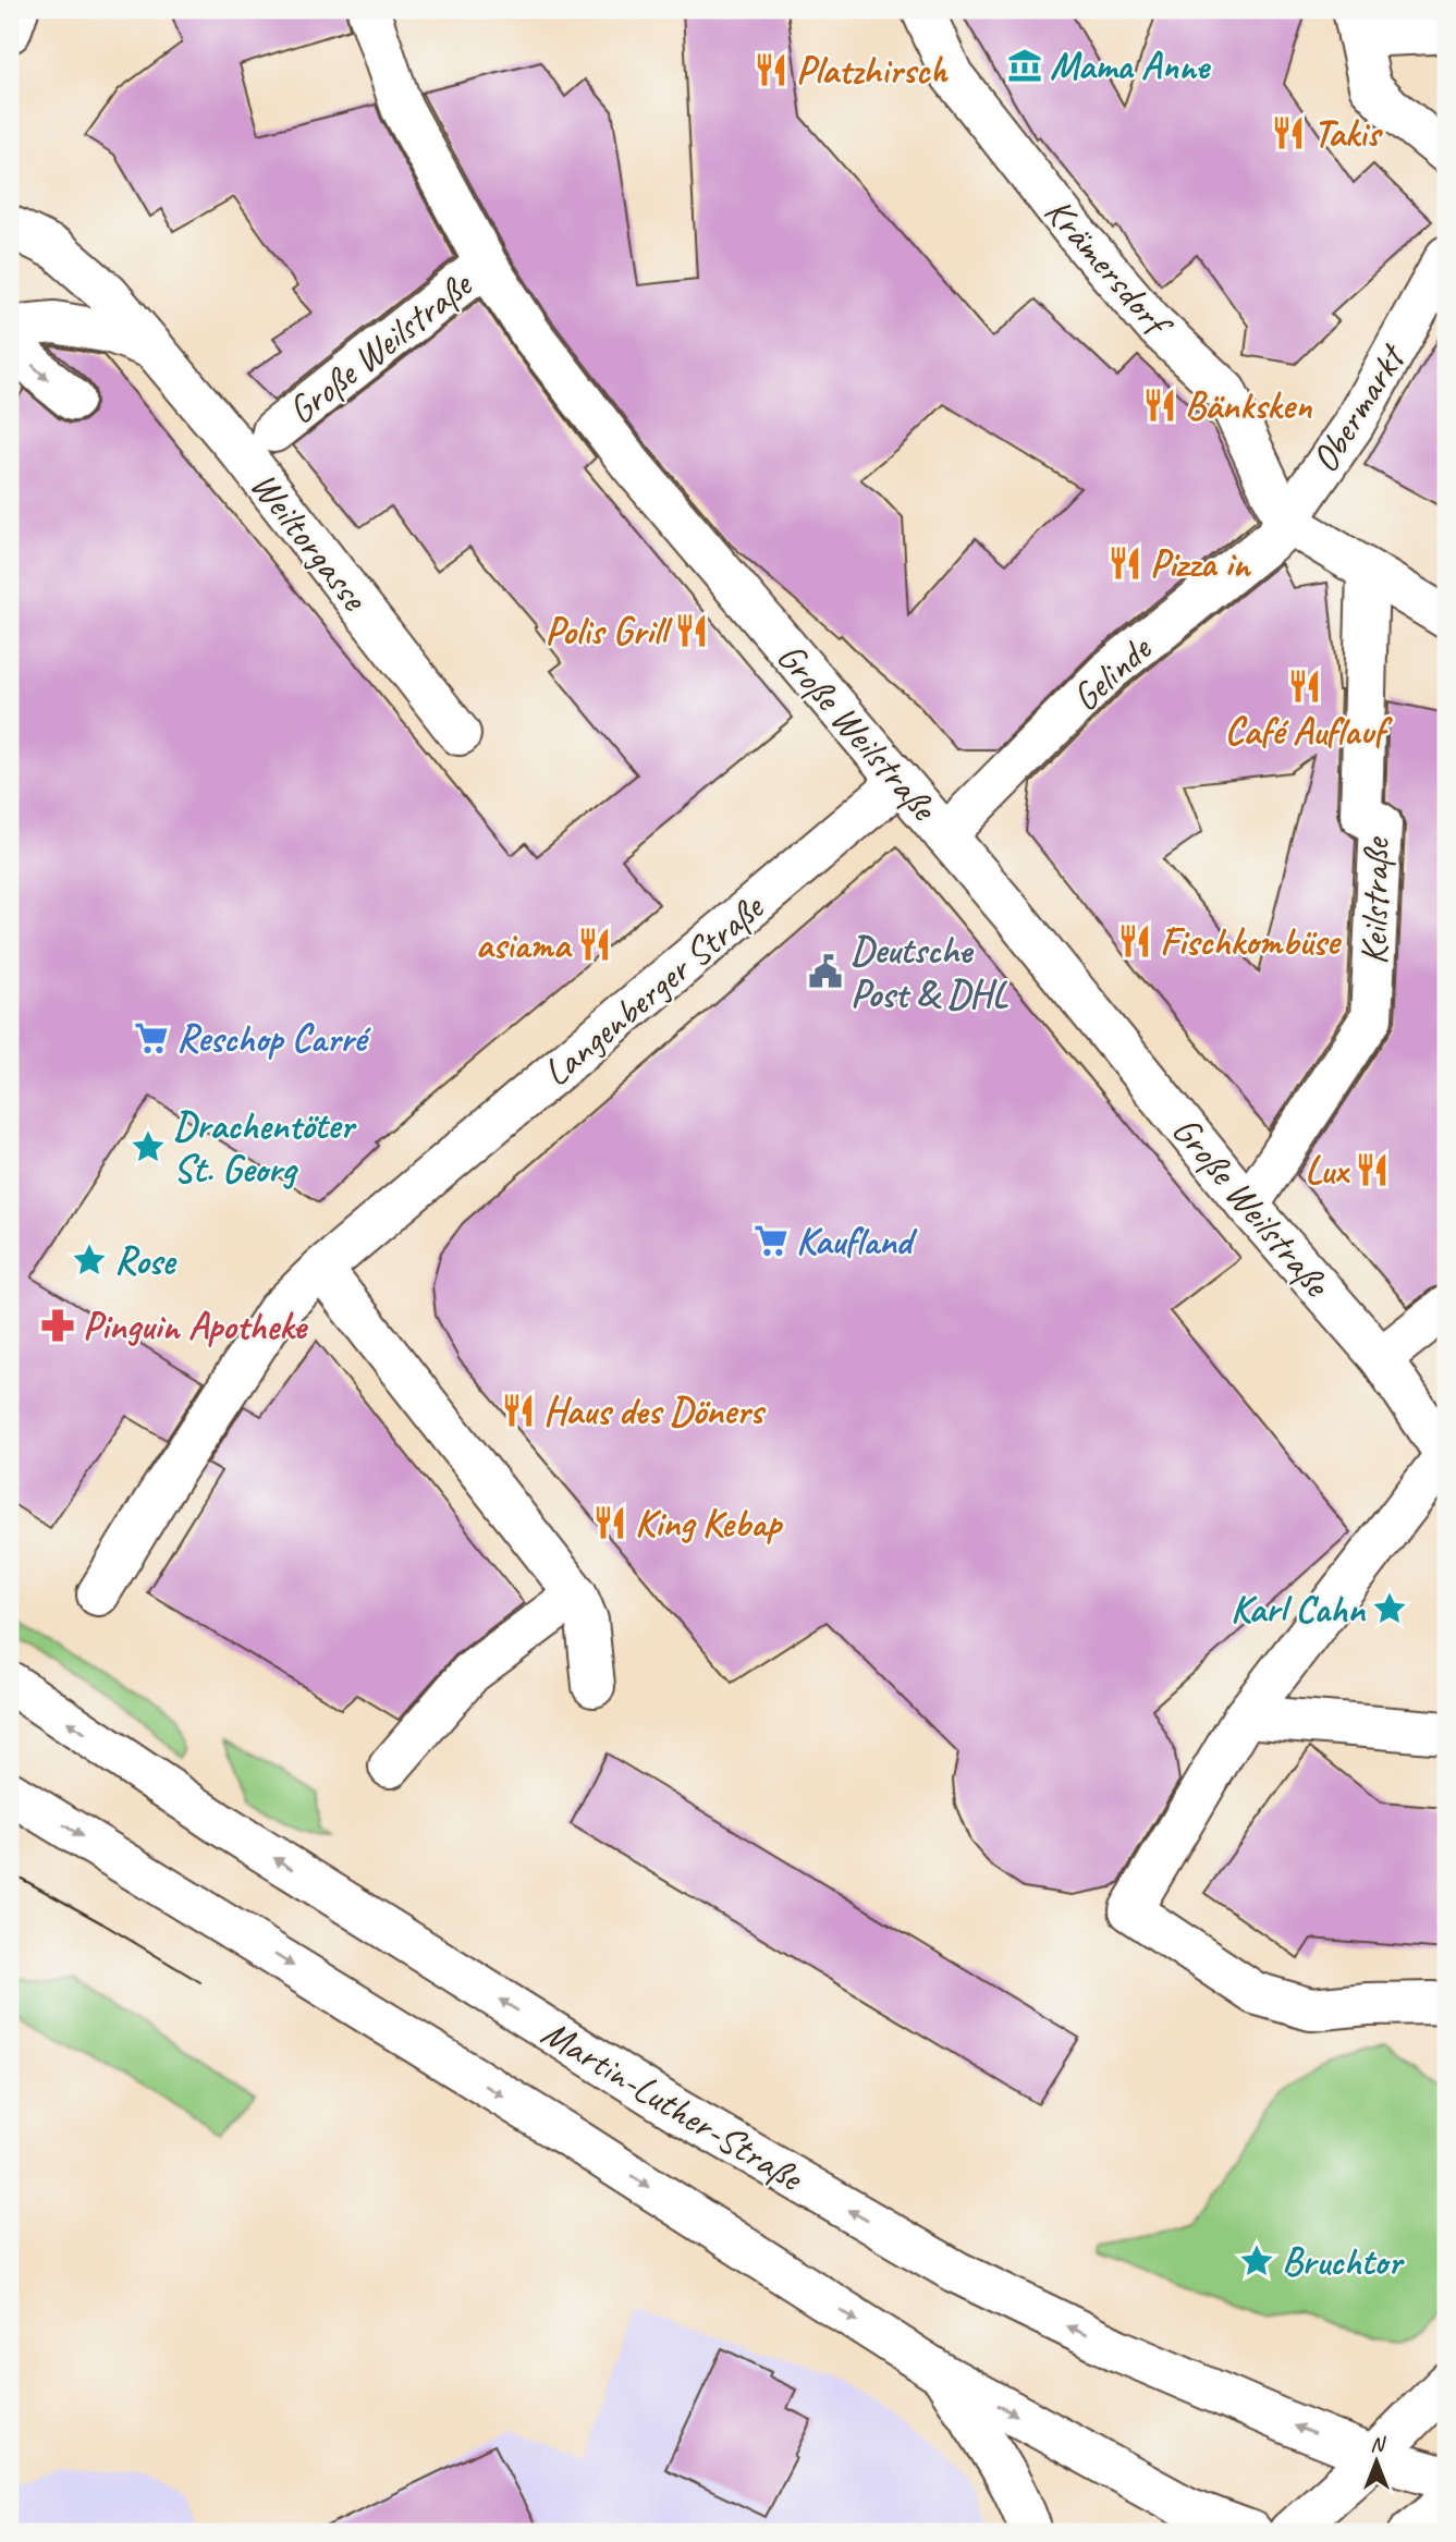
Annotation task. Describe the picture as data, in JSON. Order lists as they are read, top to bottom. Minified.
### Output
{"streets":{"street":["Krämersdorf","Große Weilstraße","Obermarkt","Weiltorgasse","Gelinde","Keilstraße","Langenberger Straße","Martin-Luther-Straße"]},"crossings":[["Krämersdorf","Obermarkt"],["Krämersdorf","Gelinde"],["Große Weilstraße","Gelinde"],["Große Weilstraße","Keilstraße"],["Große Weilstraße","Langenberger Straße"],["Obermarkt","Gelinde"]],"places":{"museum":["Mama Anne"],"restaurant":["Platzhirsch","Takis","Bänksken","Pizza in","Polis Grill","Café Auflauf","Fischkombüse","asiama","Lux","Haus des Döners","King Kebap"],"public building":["Deutsche Post & DHL"],"supermarket":["Reschop Carré","Kaufland"],"place":["Drachentöter St. Georg","Rose","Karl Cahn","Bruchtor"],"pharmacy":["Pinguin Apotheke"]},"north":"top"}
